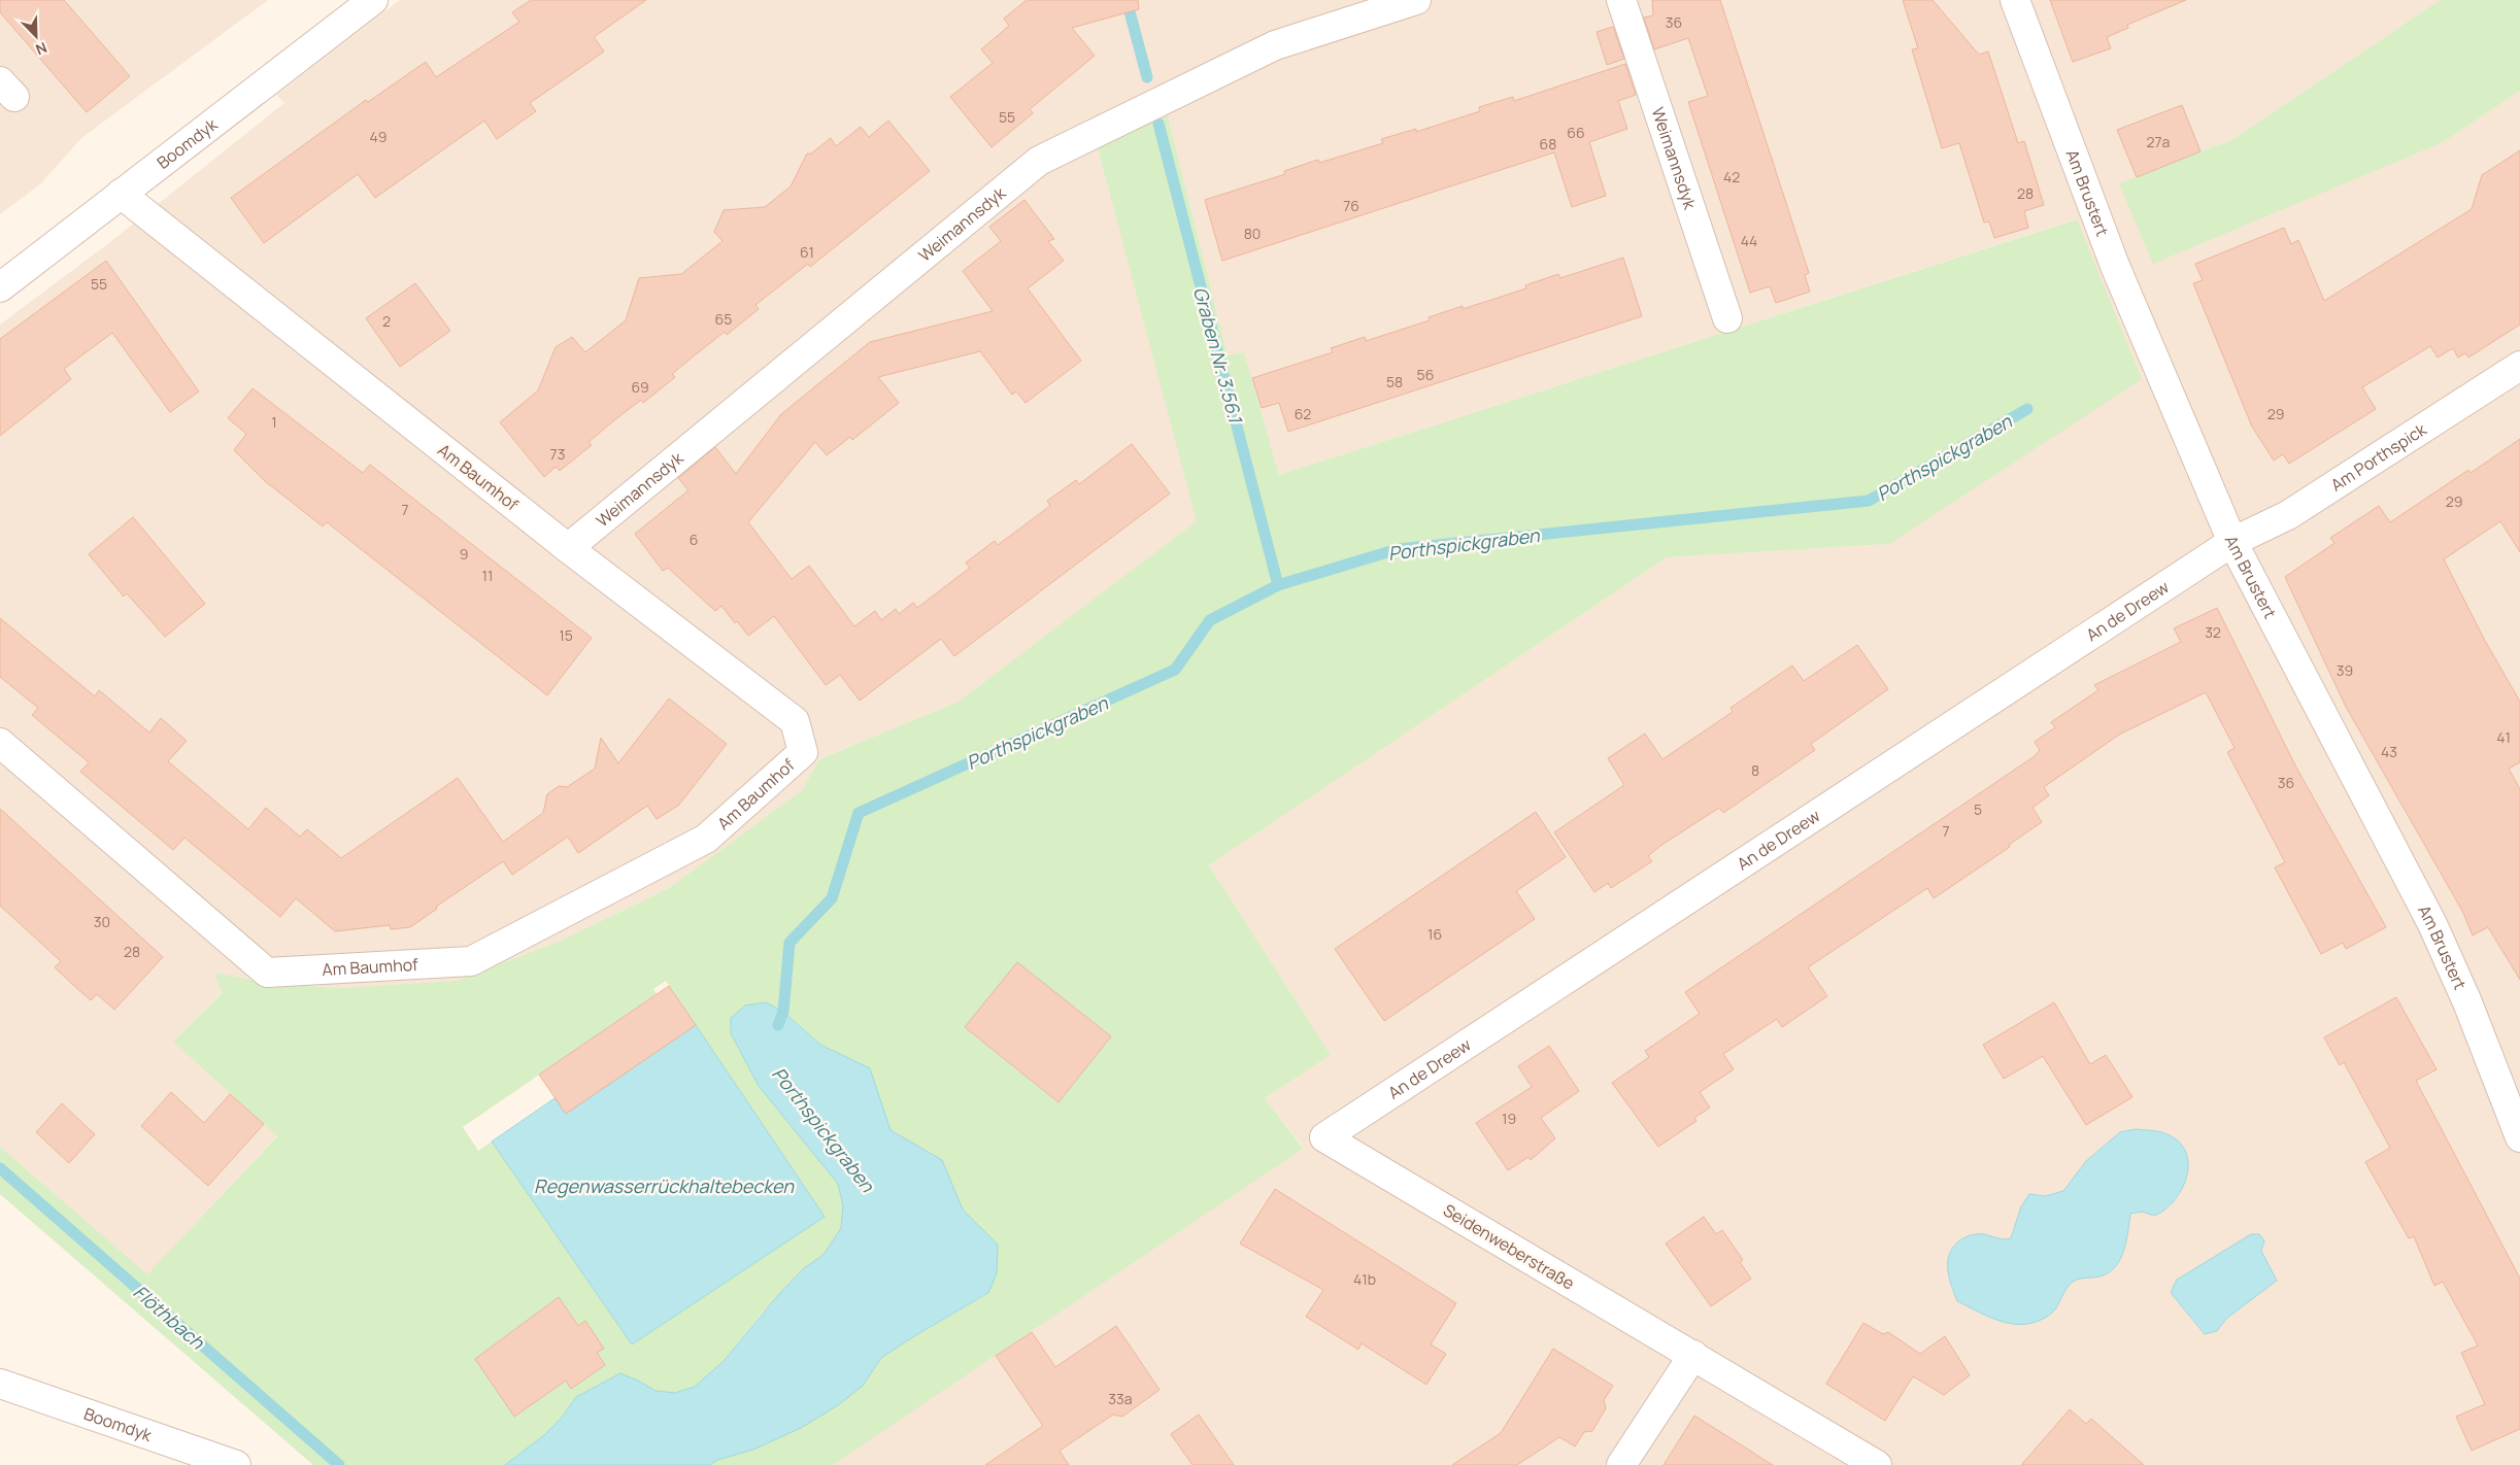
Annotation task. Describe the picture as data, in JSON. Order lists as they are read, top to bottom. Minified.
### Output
{"streets":{"street":["Boomdyk","Weimannsdyk","Am Brustert","Am Porthspick","Am Baumhof","An de Dreew","Seidenweberstraße"]},"crossings":[["Boomdyk","Am Baumhof"],["Weimannsdyk","Am Baumhof"],["Am Brustert","Am Porthspick"],["Am Brustert","An de Dreew"],["Am Porthspick","An de Dreew"],["An de Dreew","Seidenweberstraße"]],"water":["Graben Nr. 3.56.1","Porthspickgraben","Regenwasserrückhaltebecken","Flöthbach"],"house_numbers":["36","55","66","49","27a","68","42","28","76","80","44","61","55","65","2","56","58","69","62","29","1","73","29","7","6","9","11","32","15","39","41","43","8","36","5","7","30","16","28","19","41b","33a"],"north":"bottom right"}
